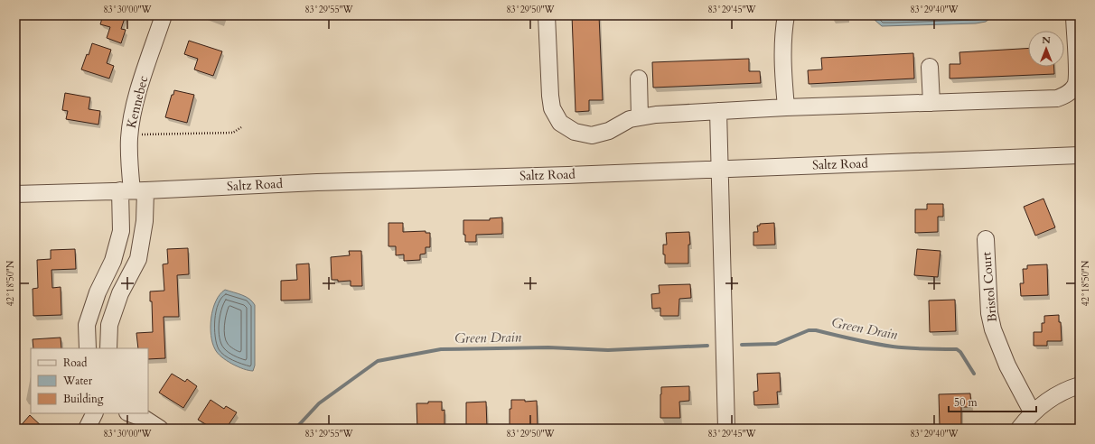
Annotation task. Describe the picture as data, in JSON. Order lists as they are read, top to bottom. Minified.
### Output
{"streets":{"street":["Kennebec","Saltz Road","Bristol Court"]},"crossings":[["Kennebec","Saltz Road"]],"water":["Green Drain"],"legend":["Road","Water","Building"],"scale_bar":"50 m","north":"top","coordinates":["83°30'00\"W","83°29'55\"W","83°29'50\"W","83°29'45\"W","83°29'40\"W","42°18'50\"N"]}
